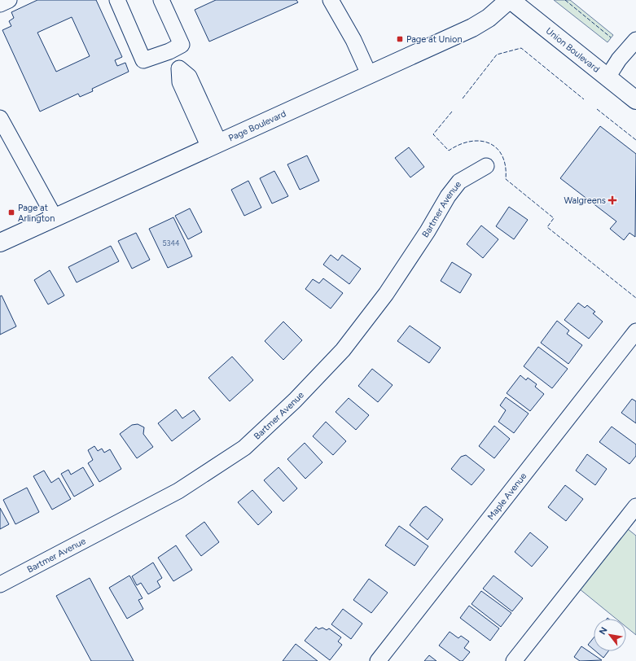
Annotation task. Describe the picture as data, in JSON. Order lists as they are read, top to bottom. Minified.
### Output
{"streets":{"main road":["Union Boulevard","Page Boulevard"],"street":["Bartmer Avenue","Maple Avenue"]},"crossings":[["Union Boulevard","Page Boulevard"]],"places":{"transit":["Page at Union","Page at Arlington"],"health":["Walgreens"]},"house_numbers":["5344"],"north":"top left"}
